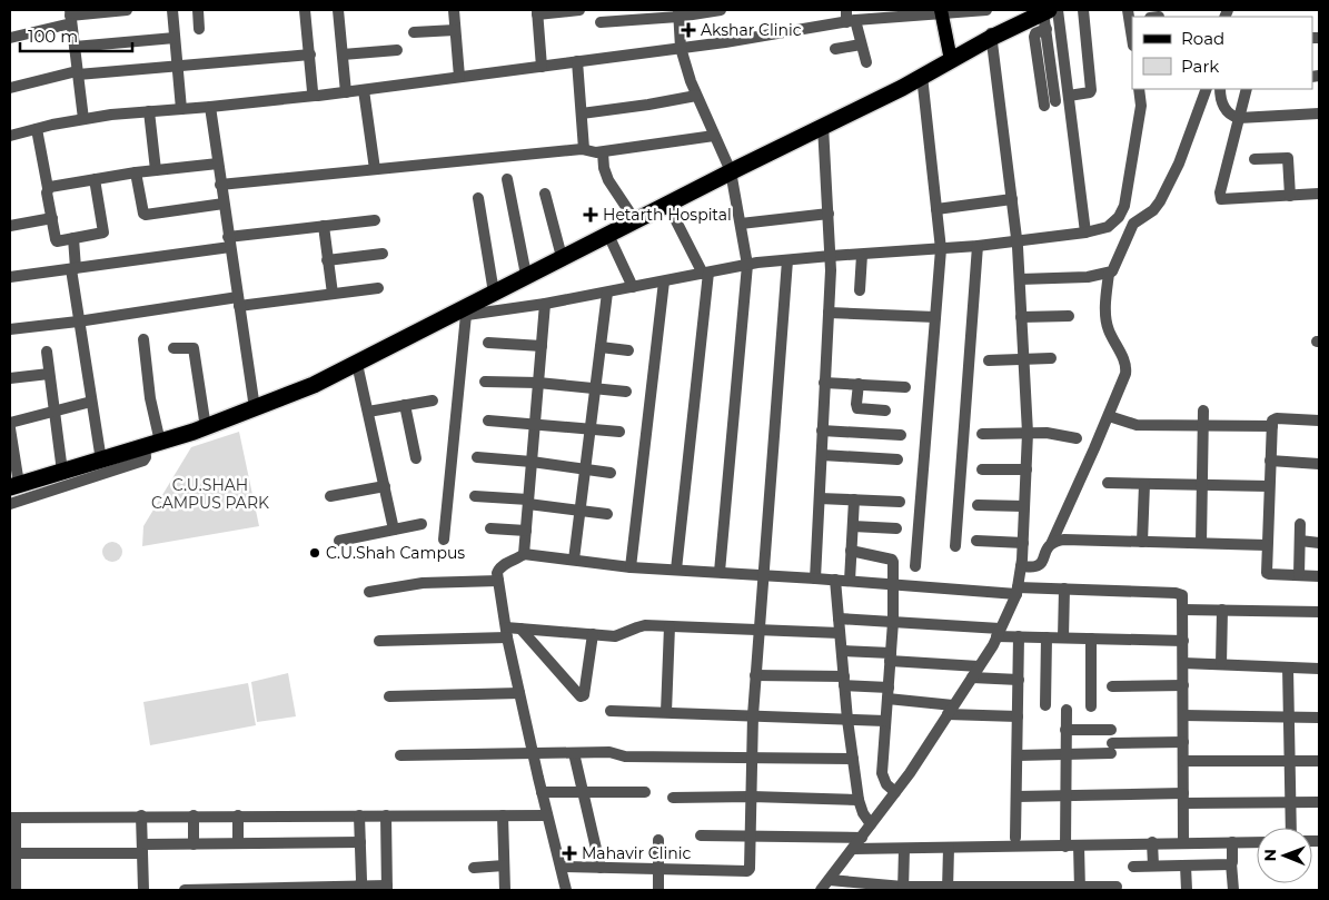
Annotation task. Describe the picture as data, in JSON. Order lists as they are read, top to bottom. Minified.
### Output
{"parks":["C.U.SHAH CAMPUS PARK"],"places":{"health":["Akshar Clinic","Hetarth Hospital","Mahavir Clinic"],"other":["C.U.Shah Campus"]},"legend":["Road","Park"],"scale_bar":"100 m","north":"left"}
